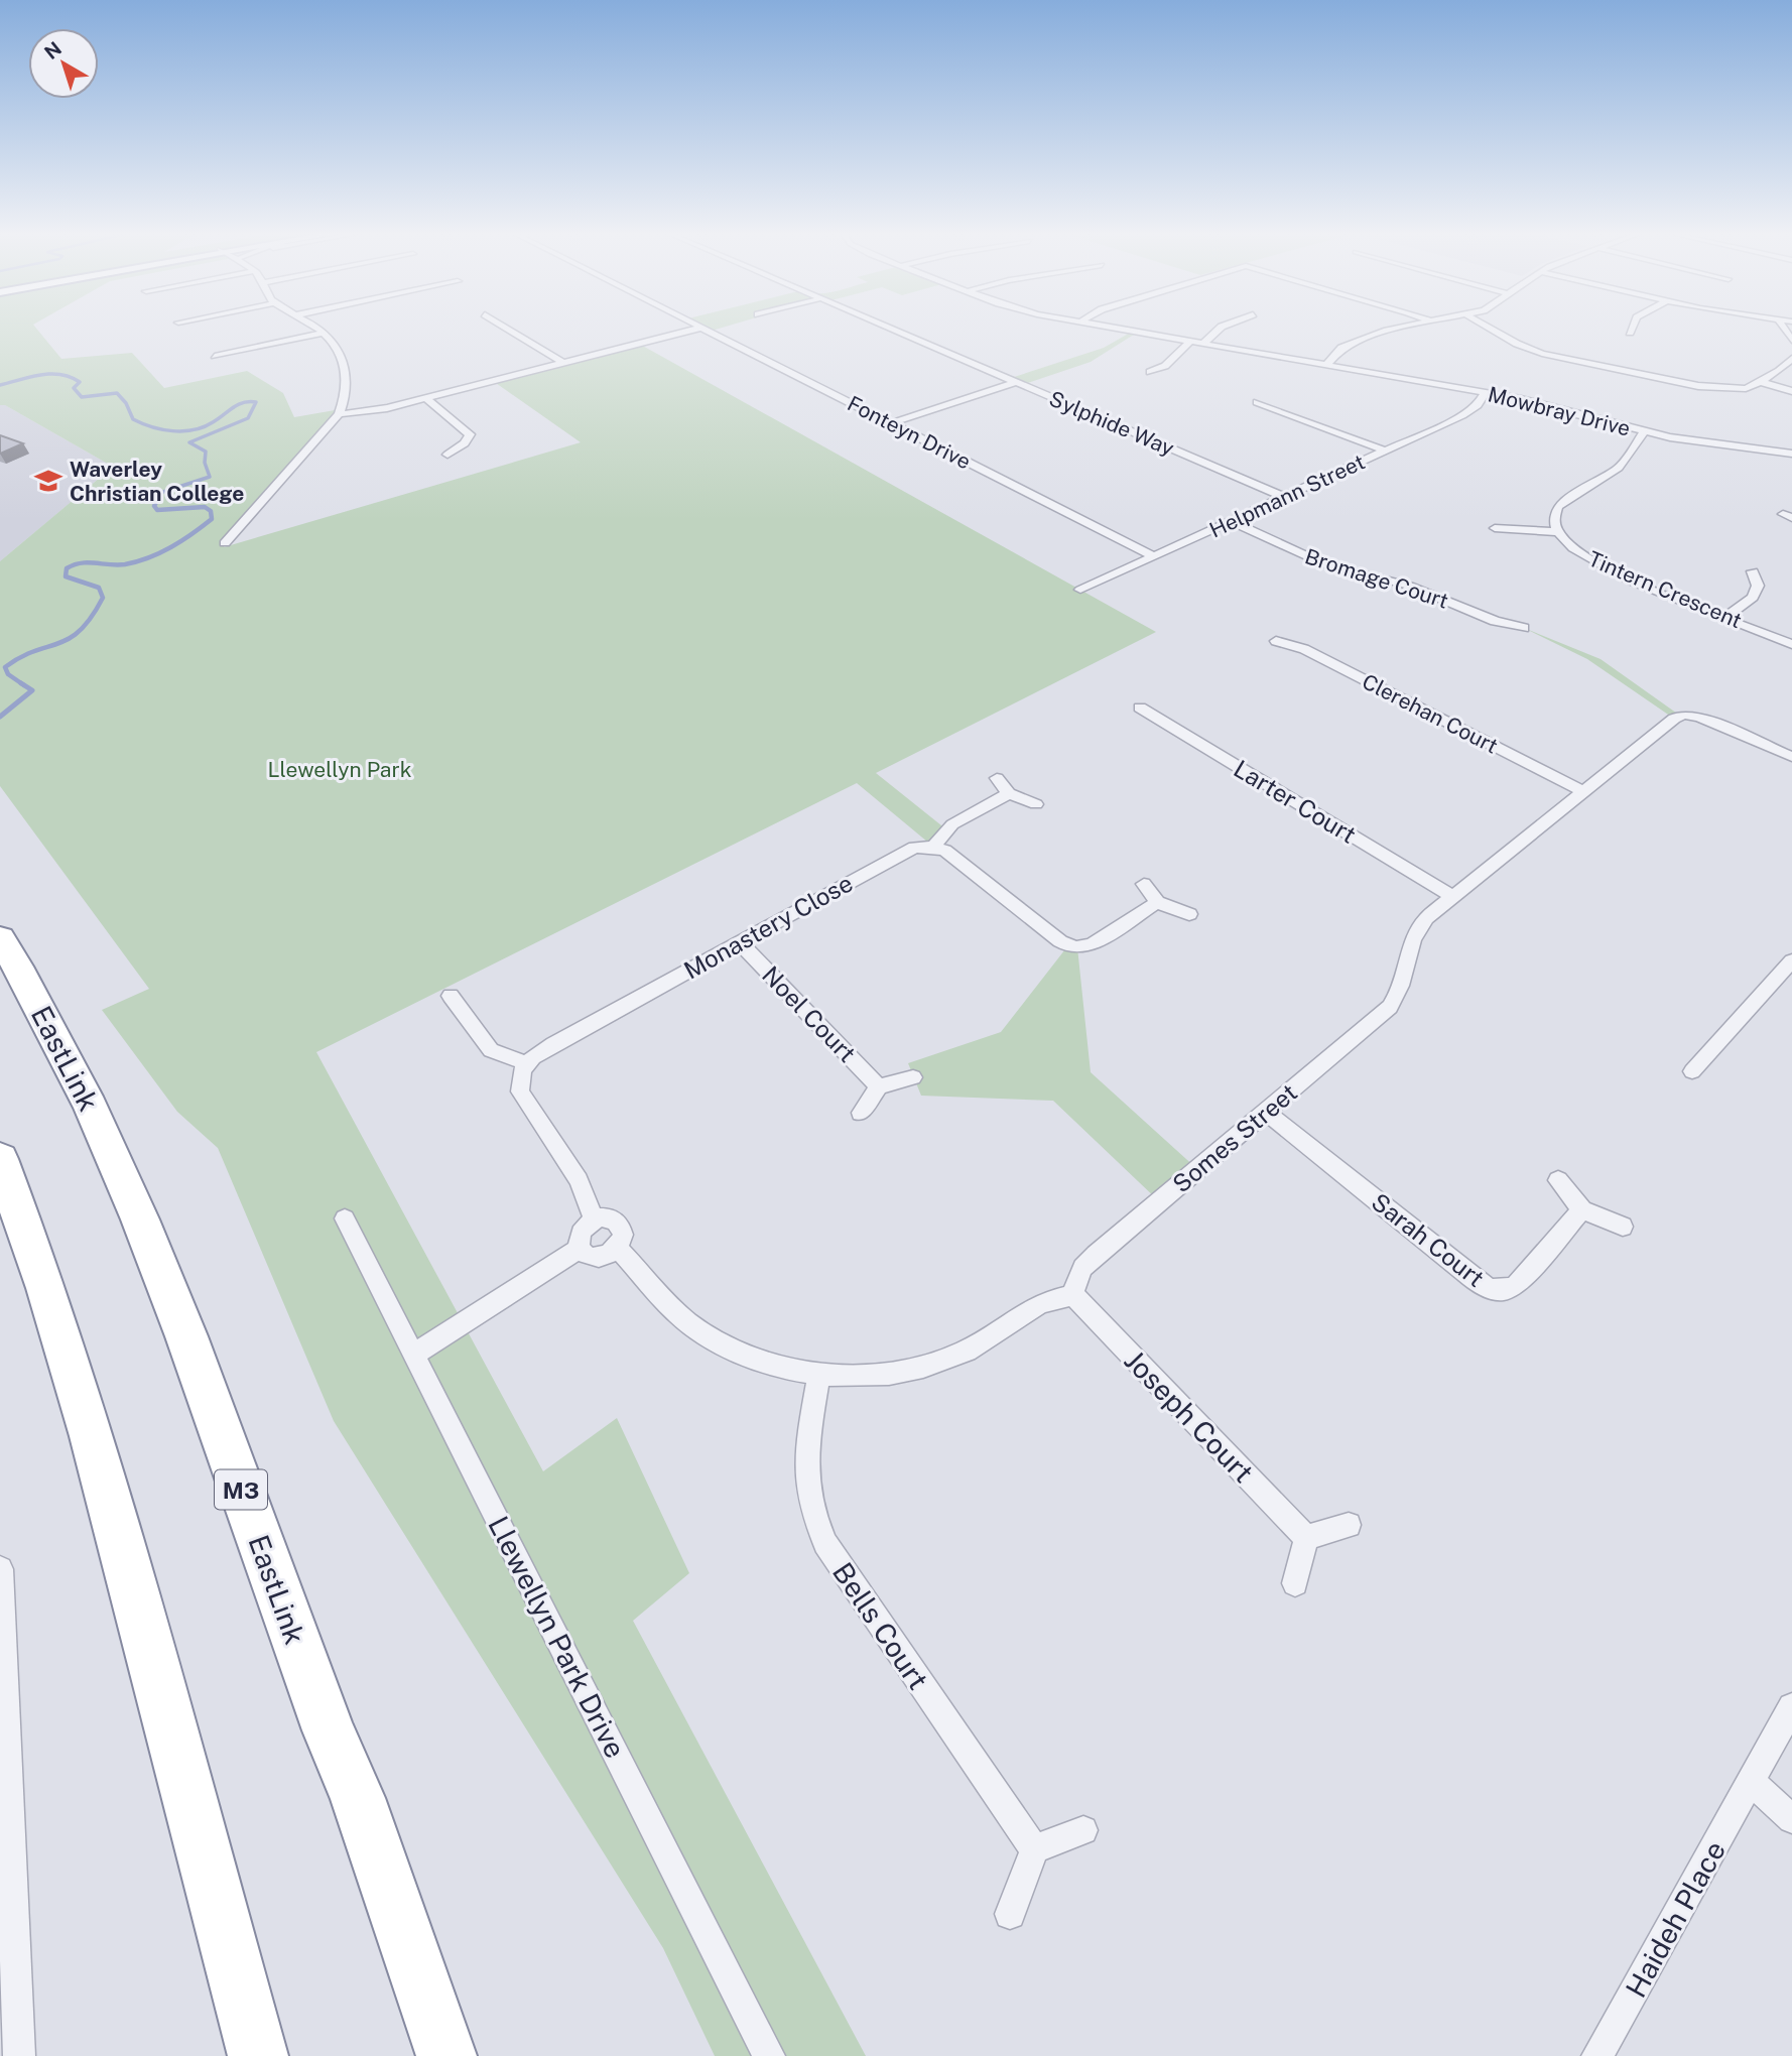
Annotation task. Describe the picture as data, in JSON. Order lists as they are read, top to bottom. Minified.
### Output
{"streets":{"highway":["EastLink","M3"],"street":["Mowbray Drive","Sylphide Way","Fonteyn Drive","Helpmann Street","Bromage Court","Tintern Crescent","Clerehan Court","Larter Court","Monastery Close","Noel Court","Somes Street","Sarah Court","Joseph Court","Bells Court","Llewellyn Park Drive","Haideh Place"]},"crossings":[["Mowbray Drive","Helpmann Street"],["Sylphide Way","Helpmann Street"],["Fonteyn Drive","Helpmann Street"],["Helpmann Street","Bromage Court"],["Clerehan Court","Somes Street"],["Larter Court","Somes Street"],["Monastery Close","Noel Court"],["Somes Street","Sarah Court"],["Somes Street","Joseph Court"]],"parks":["Llewellyn Park"],"places":{"school or university":["Waverley Christian College"]},"north":"top left"}
